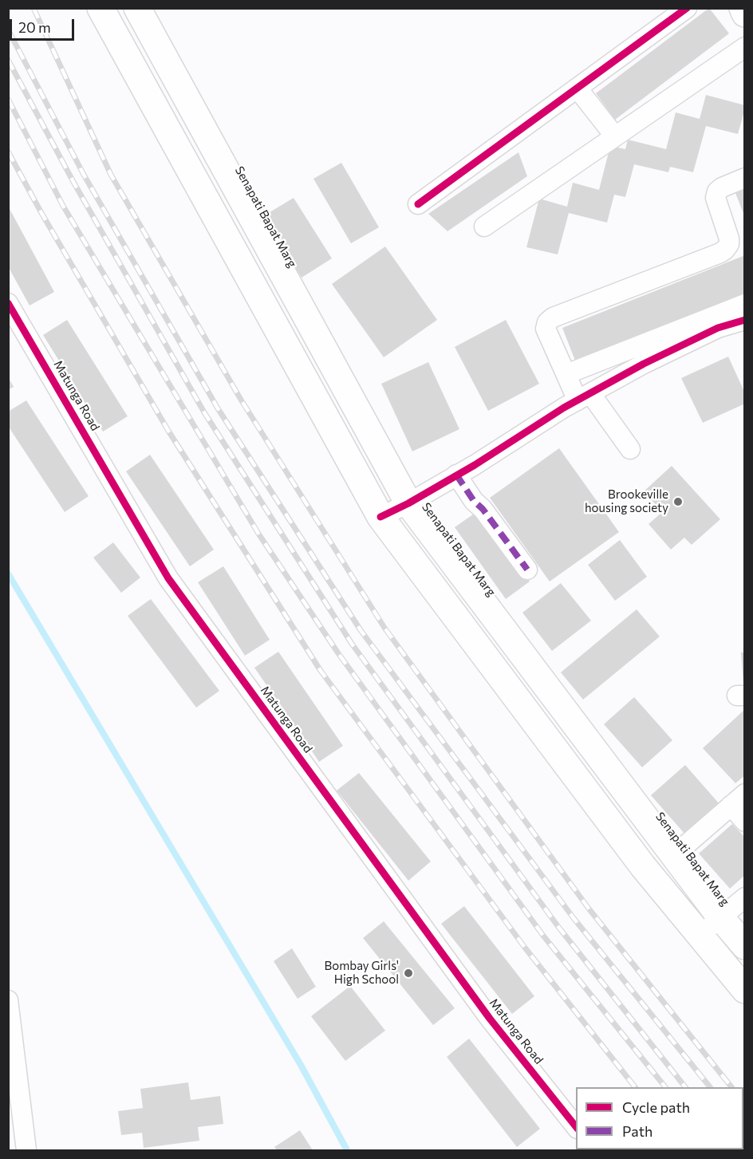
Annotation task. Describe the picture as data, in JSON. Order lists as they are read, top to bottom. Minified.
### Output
{"streets":{"main road":["Senapati Bapat Marg"],"street":["Matunga Road"]},"places":["Brookeville housing society","Bombay Girls' High School"],"legend":["Cycle path","Path"],"scale_bar":"20 m"}
